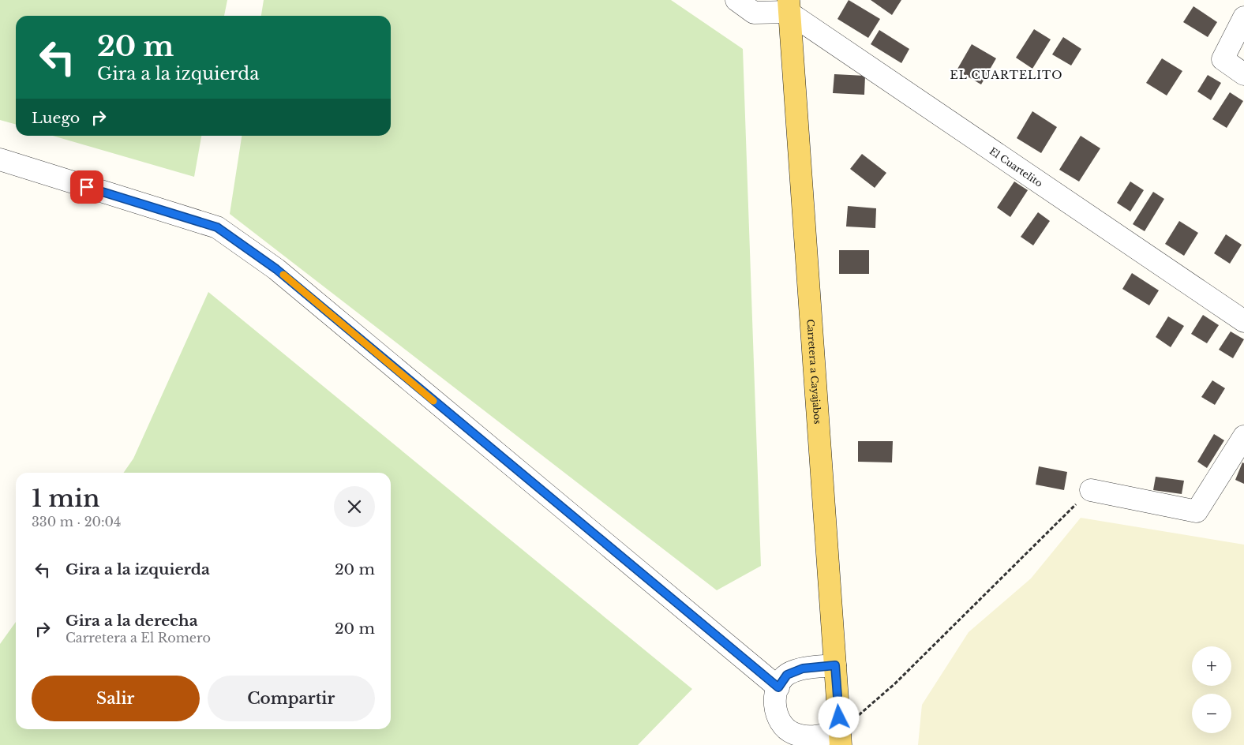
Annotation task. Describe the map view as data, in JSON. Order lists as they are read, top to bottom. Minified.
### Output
{"streets":{"main road":["Carretera a Cayajabos"],"street":["El Cuartelito"]},"crossings":[["El Cuartelito","Carretera a Cayajabos"]],"districts":["EL CUARTELITO"],"page":{"turn":["20 m","Gira a la izquierda"],"then":"Luego","heading":["1 min","330 m · 20:04"],"list":[{"name":"Gira a la izquierda","value":"20 m"},{"name":"Gira a la derecha","note":"Carretera a El Romero","value":"20 m"}],"map_buttons":["+","−"],"buttons":["Salir","Compartir"]}}
